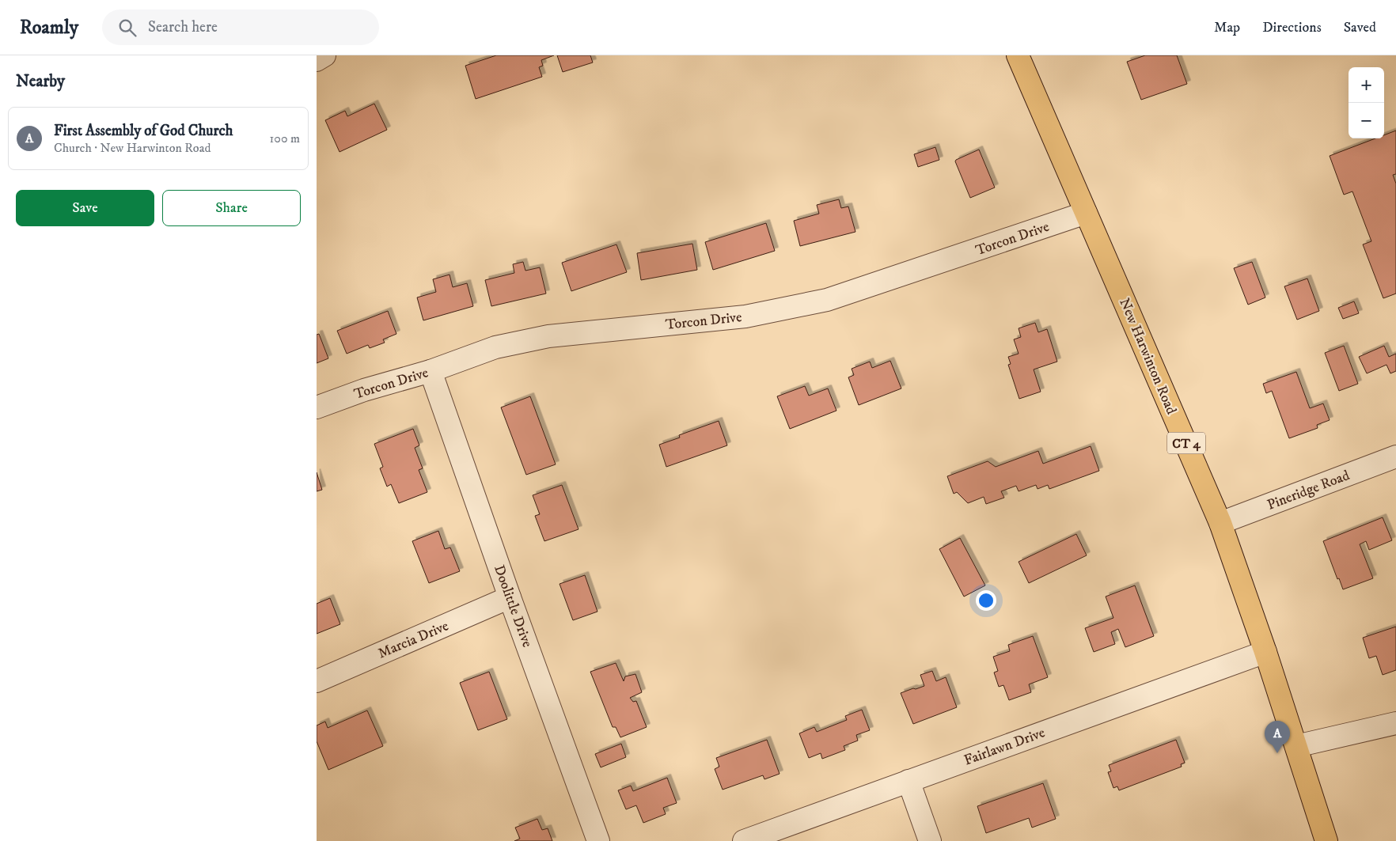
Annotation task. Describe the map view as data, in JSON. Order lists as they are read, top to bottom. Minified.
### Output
{"streets":{"main road":["New Harwinton Road","CT 4"],"street":["Torcon Drive","Pineridge Road","Doolittle Drive","Marcia Drive","Fairlawn Drive"]},"crossings":[["Torcon Drive","New Harwinton Road"],["Torcon Drive","Doolittle Drive"],["New Harwinton Road","Pineridge Road"],["New Harwinton Road","Fairlawn Drive"],["Doolittle Drive","Marcia Drive"]],"page":{"header":"Roamly","search":"Search here","nav":["Map","Directions","Saved"],"heading":"Nearby","map_buttons":["+","−"],"list":[{"mark":"A","name":"First Assembly of God Church","note":"Church · New Harwinton Road","value":"100 m"}],"buttons":["Save","Share"],"pins":"A"}}
